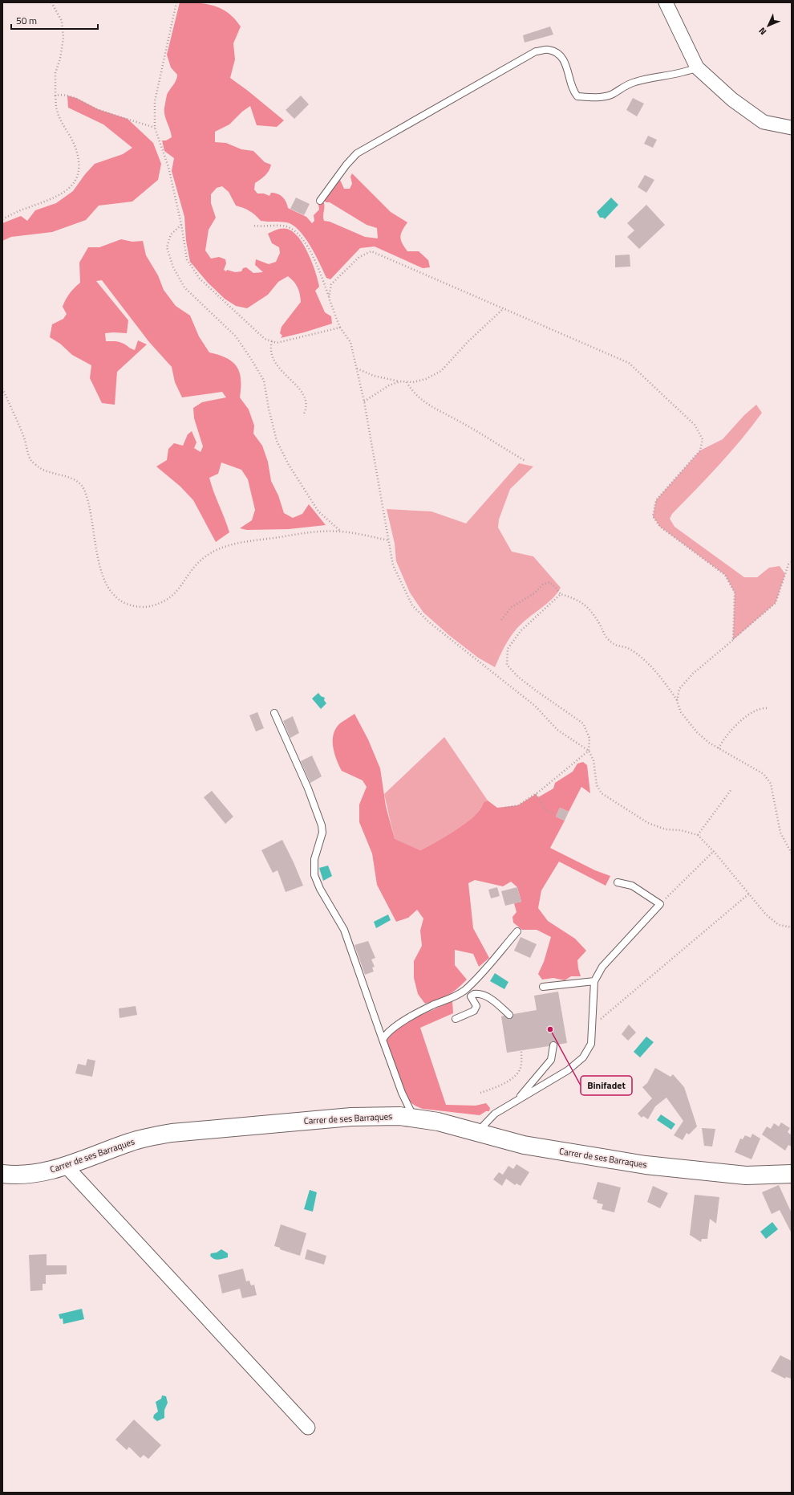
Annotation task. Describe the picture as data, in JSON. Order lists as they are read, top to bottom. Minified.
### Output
{"streets":{"main road":["Carrer de ses Barraques"]},"places":["Binifadet"],"scale_bar":"50 m","north":"bottom left"}
